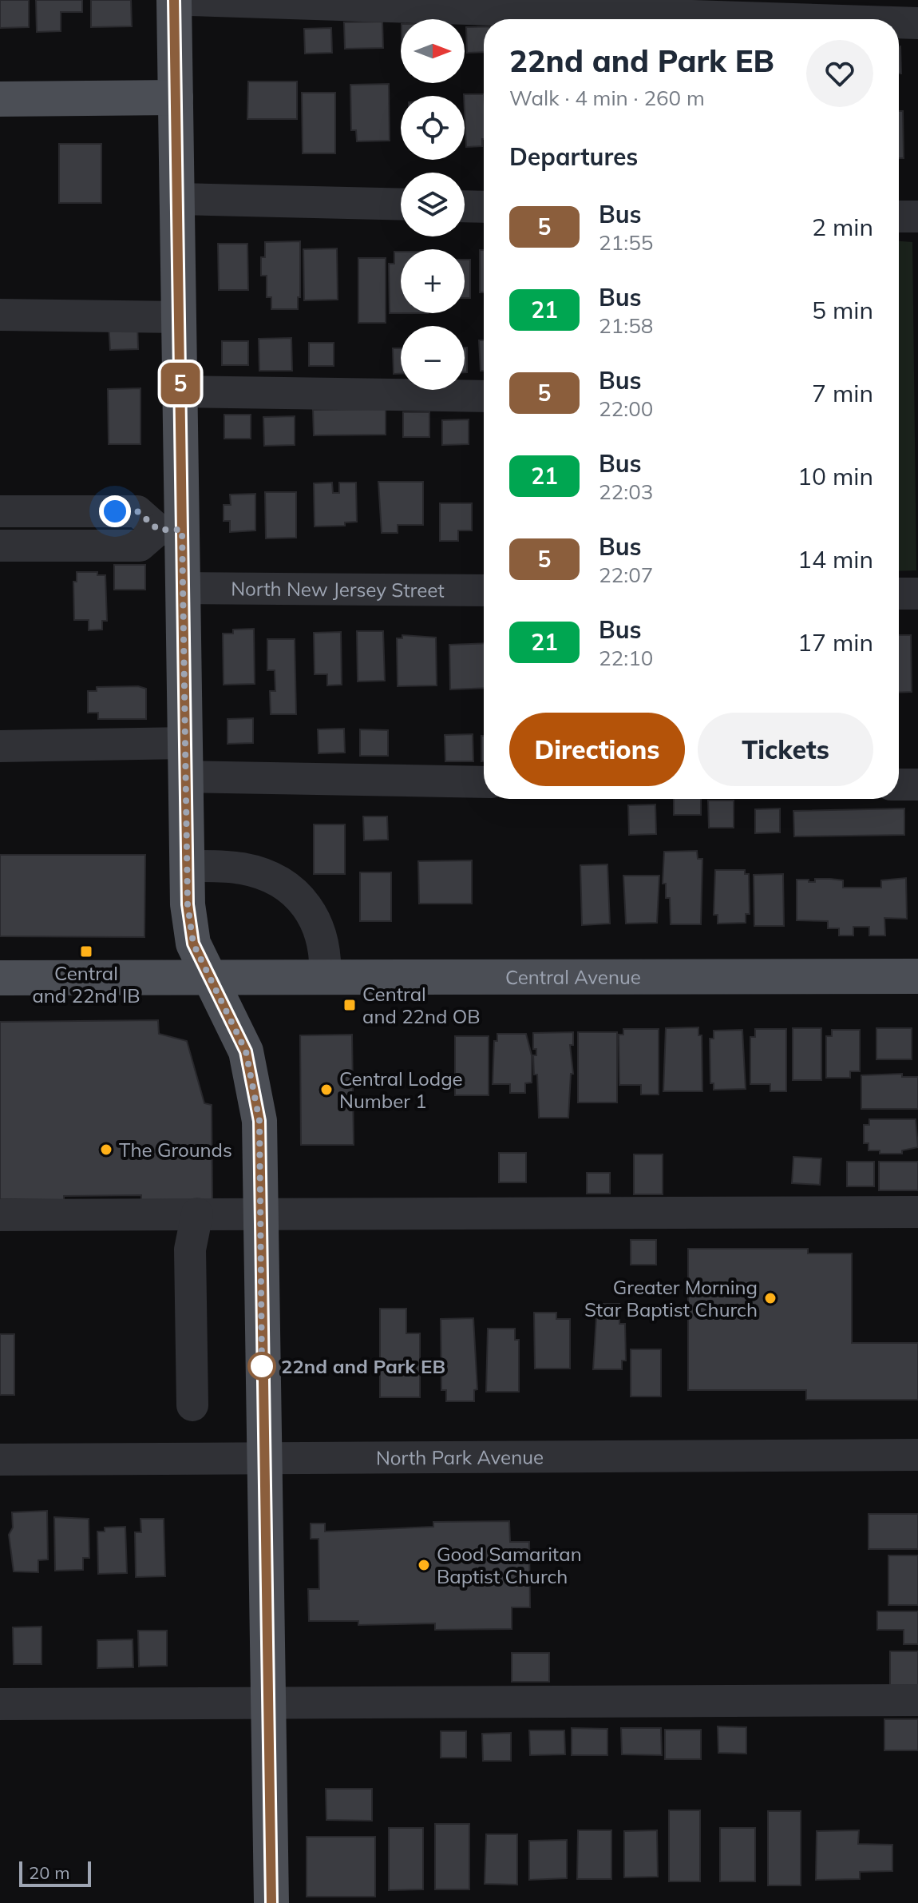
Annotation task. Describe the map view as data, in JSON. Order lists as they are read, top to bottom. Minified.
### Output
{"streets":{"main road":["Central Avenue"],"street":["North New Jersey Street","North Park Avenue"]},"places":{"transit":["Central and 22nd IB","Central and 22nd OB"],"other":["Central Lodge Number 1","The Grounds","Greater Morning Star Baptist Church","22nd and Park EB","Good Samaritan Baptist Church"]},"lines":["bus line 5"],"scale_bar":"20 m","north":"right","page":{"on_map":"5","map_buttons":["+","−"],"heading":[["22nd and Park EB","Walk · 4 min · 260 m"],"Departures"],"list":[{"mark":"5","name":"Bus","note":"21:55","value":"2 min"},{"mark":"21","name":"Bus","note":"21:58","value":"5 min"},{"mark":"5","name":"Bus","note":"22:00","value":"7 min"},{"mark":"21","name":"Bus","note":"22:03","value":"10 min"},{"mark":"5","name":"Bus","note":"22:07","value":"14 min"},{"mark":"21","name":"Bus","note":"22:10","value":"17 min"}],"buttons":["Directions","Tickets"],"scale":"20 m"}}
